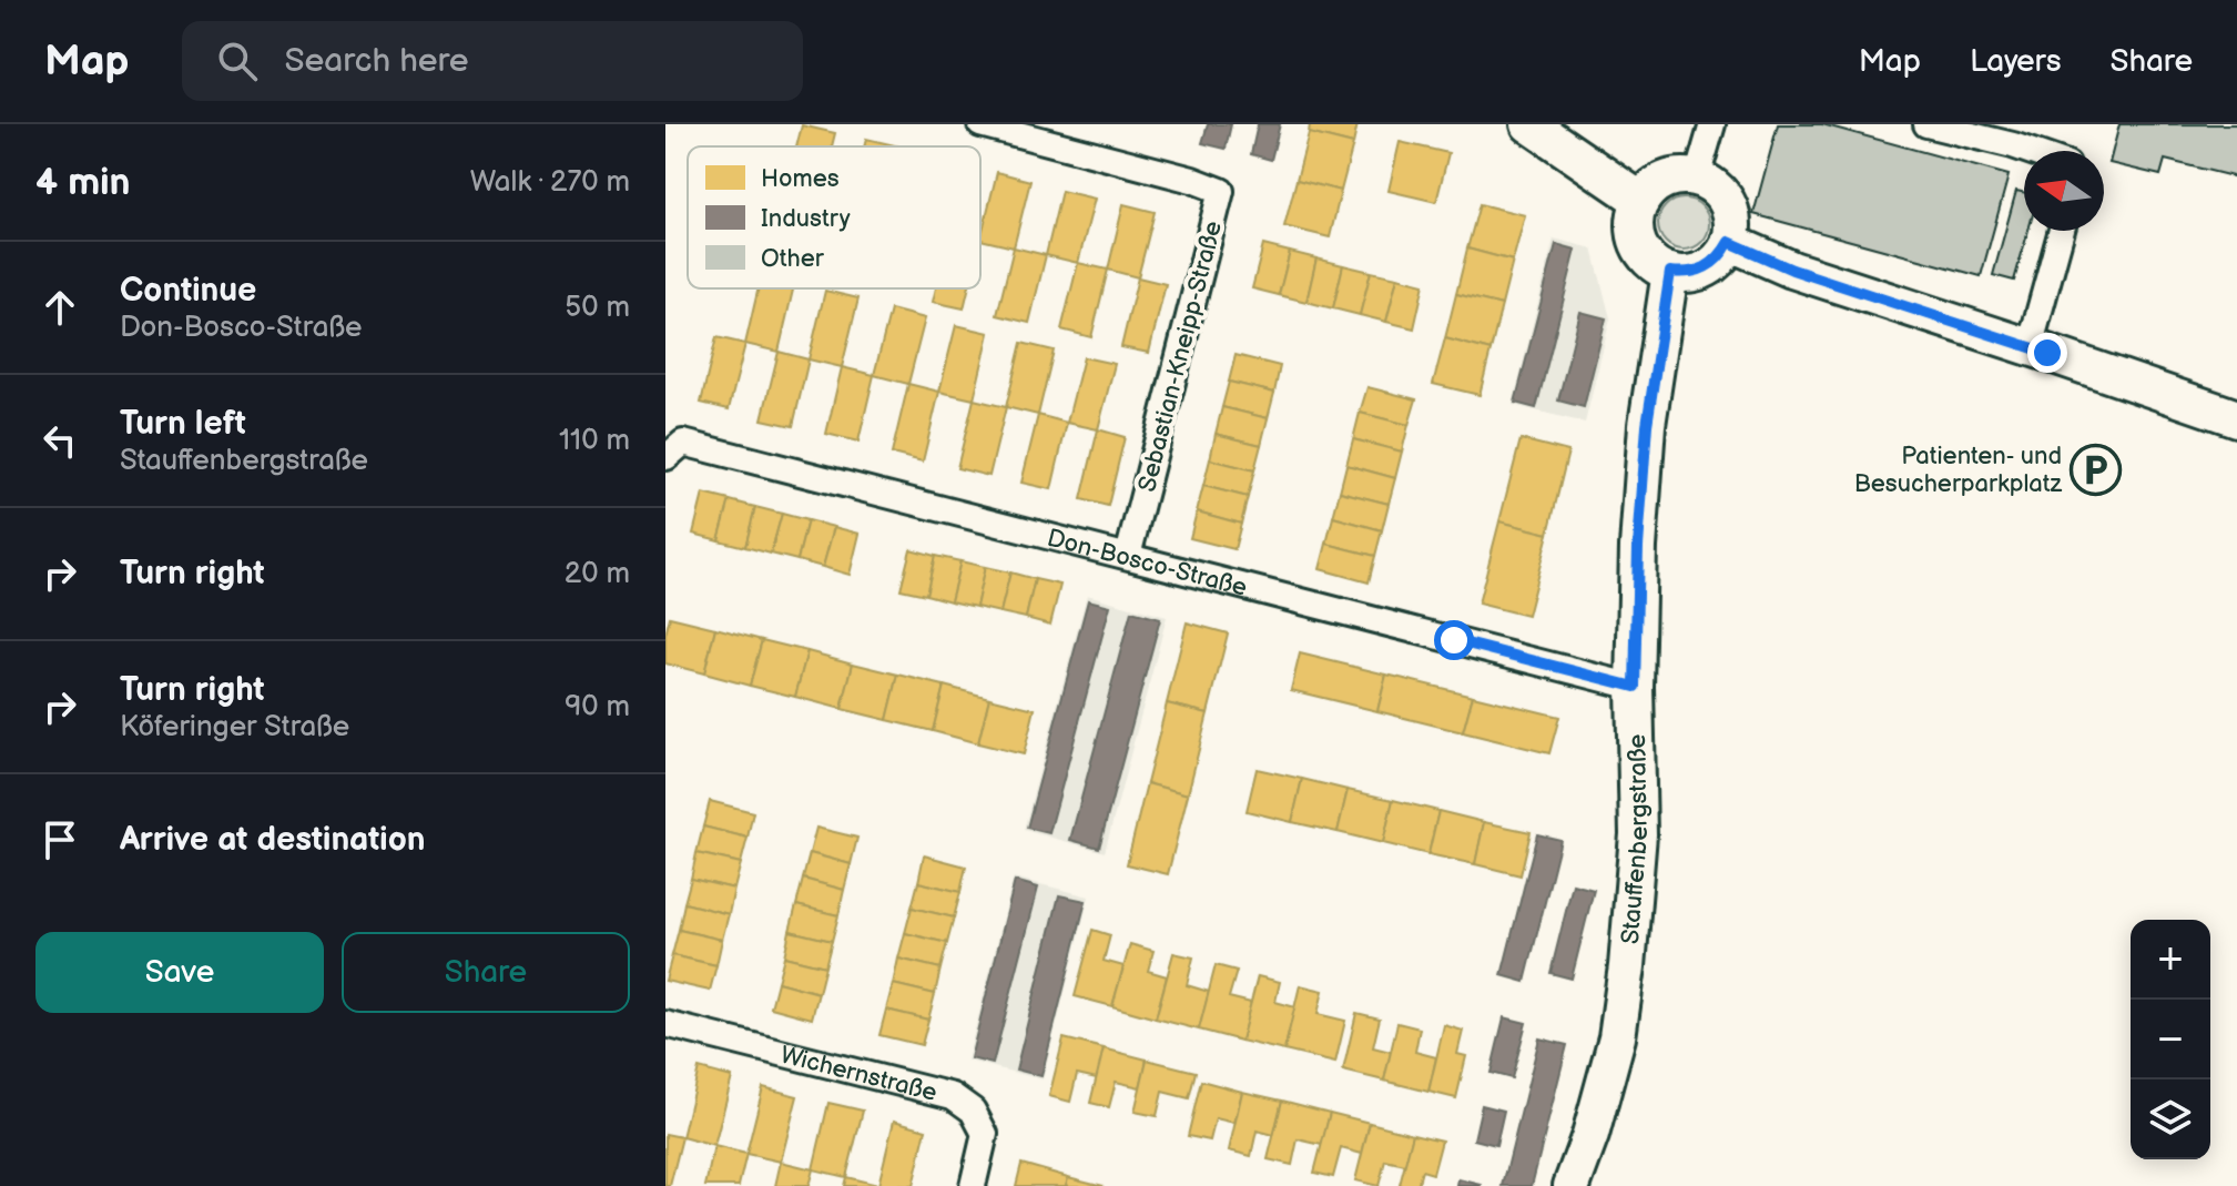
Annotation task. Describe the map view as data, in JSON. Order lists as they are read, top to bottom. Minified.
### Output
{"streets":{"street":["Sebastian-Kneipp-Straße","Don-Bosco-Straße","Stauffenbergstraße","Wichernstraße"]},"crossings":[["Sebastian-Kneipp-Straße","Don-Bosco-Straße"],["Don-Bosco-Straße","Stauffenbergstraße"]],"places":{"parking":["Patienten- und Besucherparkplatz"]},"legend":["Homes","Industry","Other"],"north":"left","page":{"header":"Map","search":"Search here","nav":["Map","Layers","Share"],"heading":["4 min","Walk · 270 m"],"list":[["Continue","Don-Bosco-Straße","50 m"],["Turn left","Stauffenbergstraße","110 m"],["Turn right","20 m"],["Turn right","Köferinger Straße","90 m"],"Arrive at destination"],"buttons":["Save","Share"],"map_buttons":["+","−"]}}
